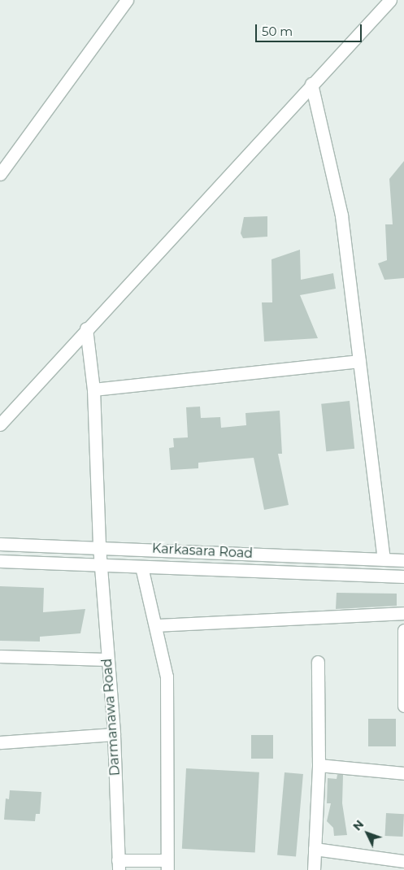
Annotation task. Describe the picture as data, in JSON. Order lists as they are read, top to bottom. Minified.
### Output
{"streets":{"street":["Karkasara Road","Darmanawa Road"]},"crossings":[["Karkasara Road","Darmanawa Road"]],"scale_bar":"50 m","north":"top left"}
